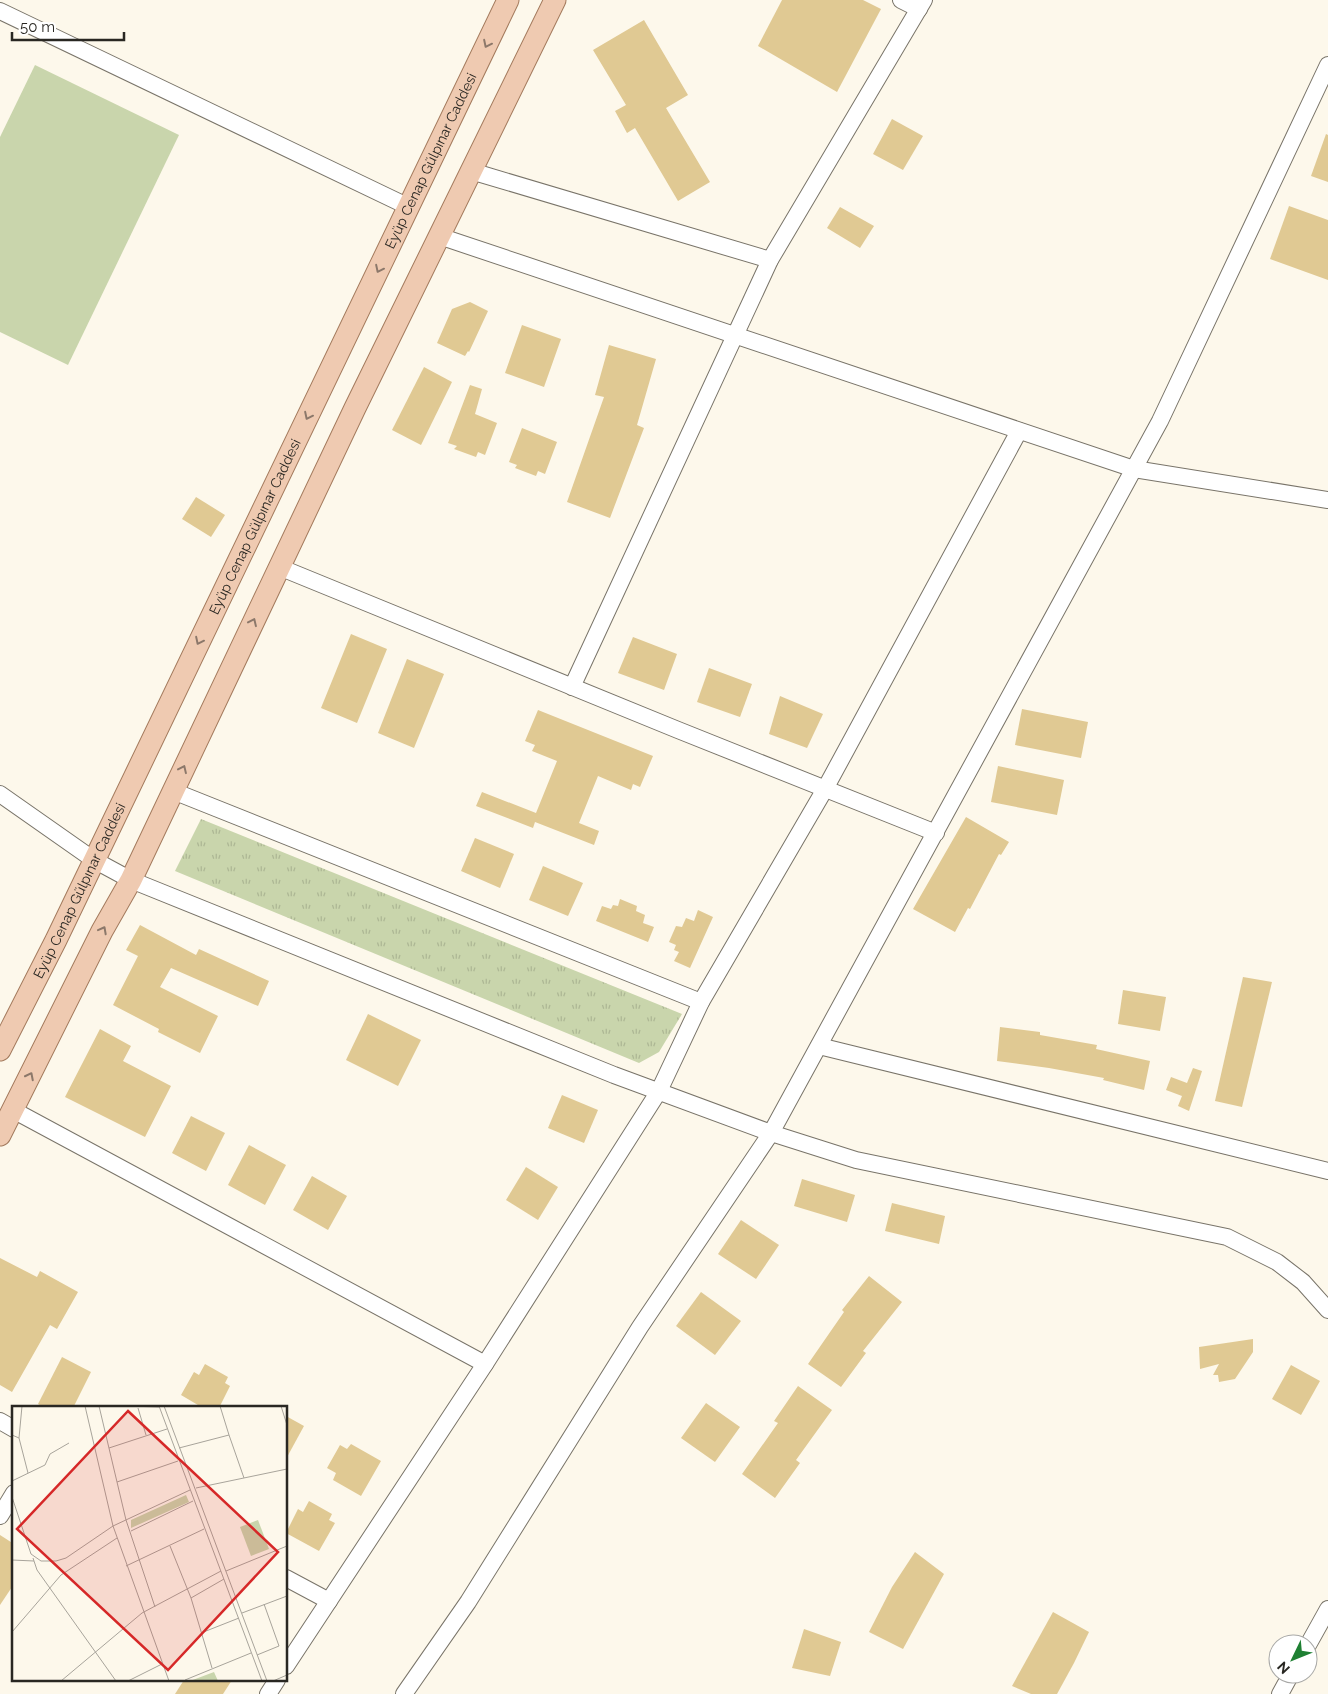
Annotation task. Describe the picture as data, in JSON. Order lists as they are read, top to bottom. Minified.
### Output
{"streets":{"main road":["Eyüp Cenap Gülpınar Caddesi"]},"scale_bar":"50 m","north":"bottom left"}
